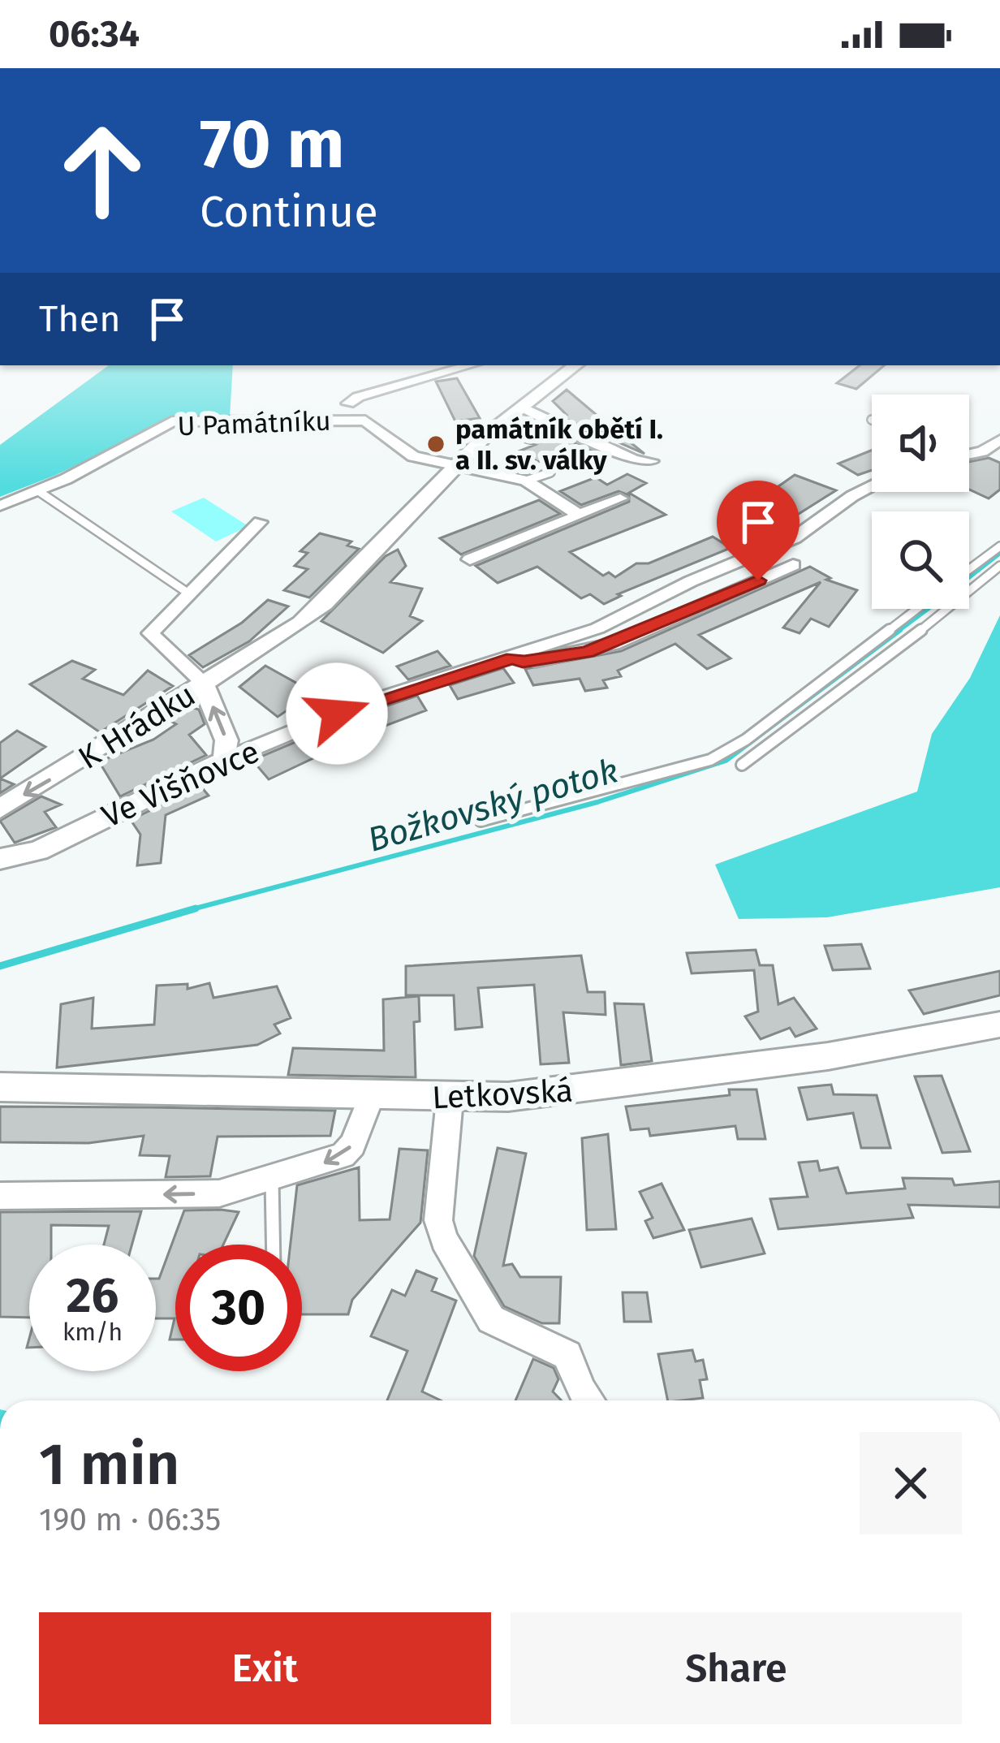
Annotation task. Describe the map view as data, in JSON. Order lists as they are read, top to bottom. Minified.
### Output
{"streets":{"street":["U Památníku","K Hrádku","Ve Višňovce","Letkovská"]},"crossings":[["K Hrádku","Ve Višňovce"]],"water":["Božkovský potok"],"places":["památník obětí I. a II. sv. války"],"page":{"status":"06:34","turn":["70 m","Continue"],"then":"Then","speed":"26 km/h","limit":"30","heading":["1 min","190 m · 06:35"],"buttons":["Exit","Share"]}}
